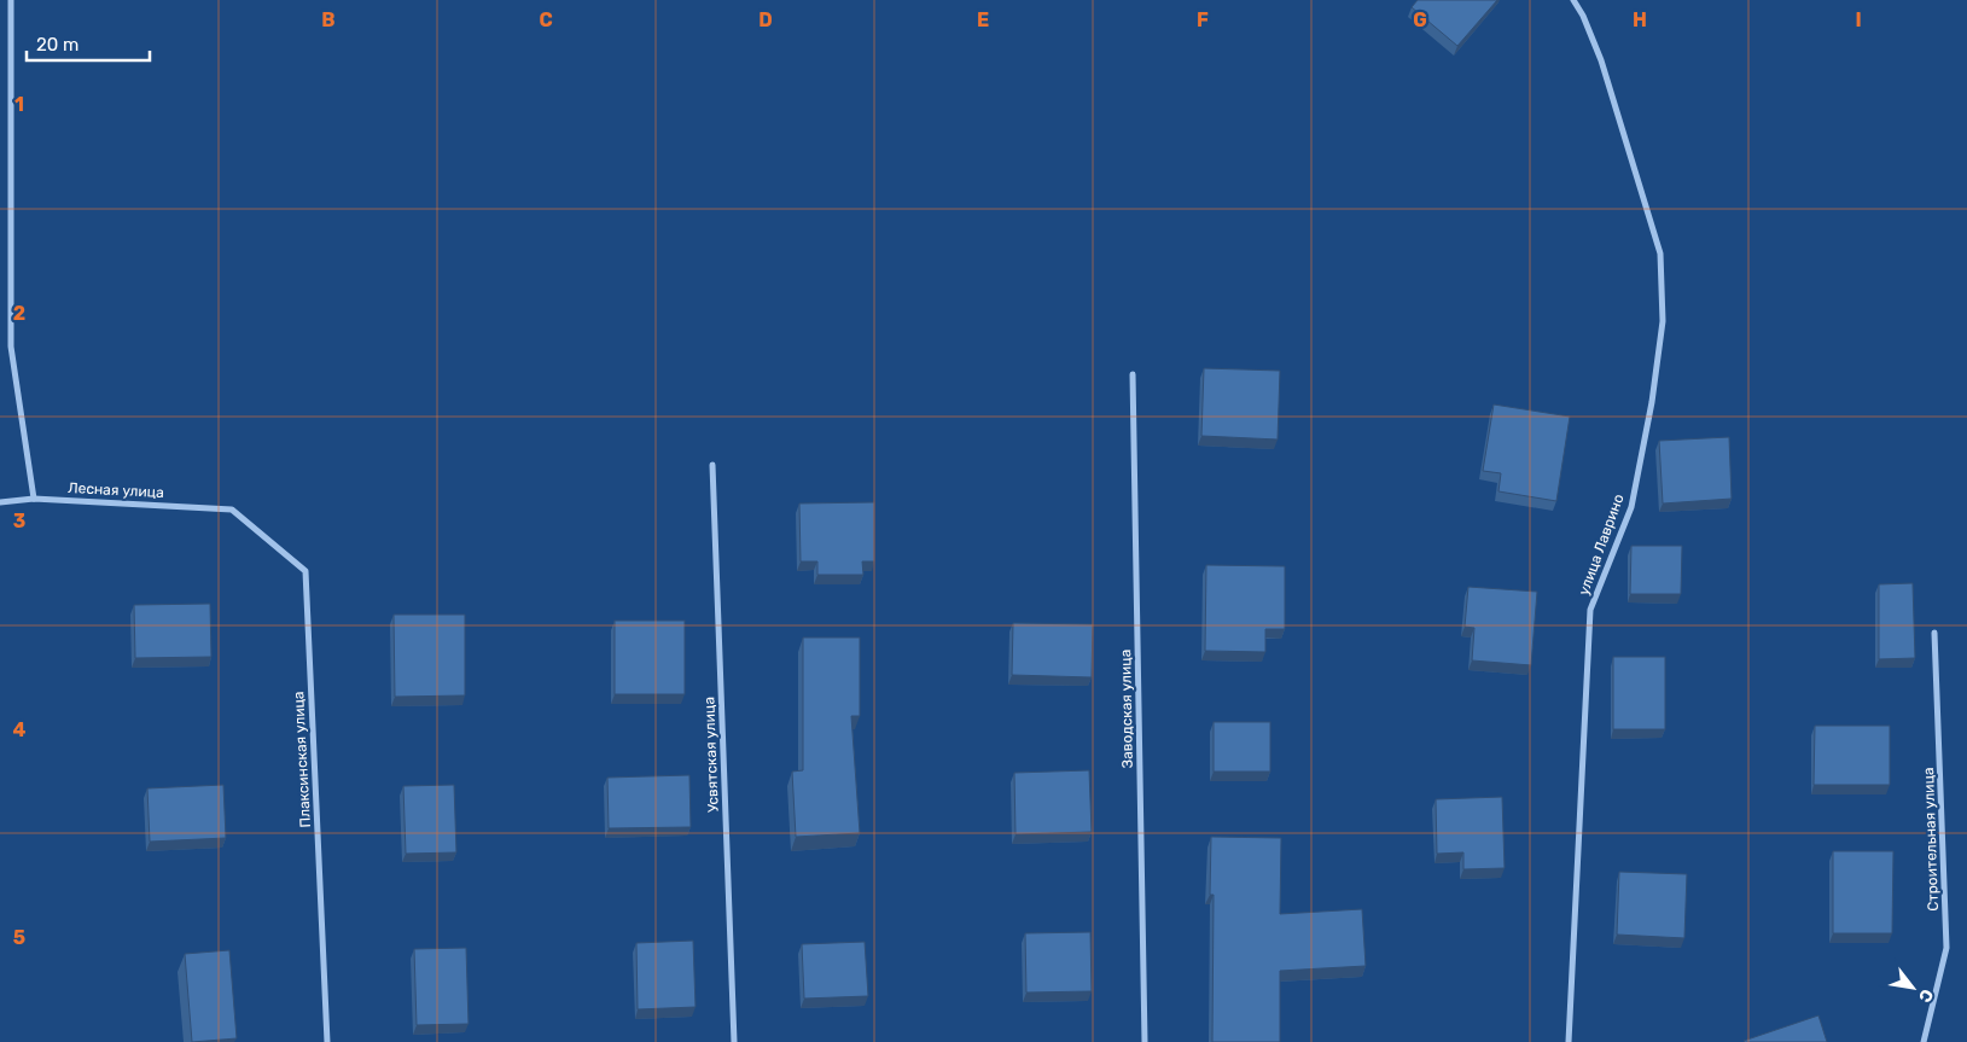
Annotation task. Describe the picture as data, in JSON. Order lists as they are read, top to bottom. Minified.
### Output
{"streets":{"street":["Лесная улица","улица Лаврино","Заводская улица","Усвятская улица","Плаксинская улица","Строительная улица"]},"crossings":[["Лесная улица","Плаксинская улица"]],"scale_bar":"20 m","north":"bottom right","grid":{"columns":["B","C","D","E","F","G","H","I"],"rows":["1","2","3","4","5"]}}
